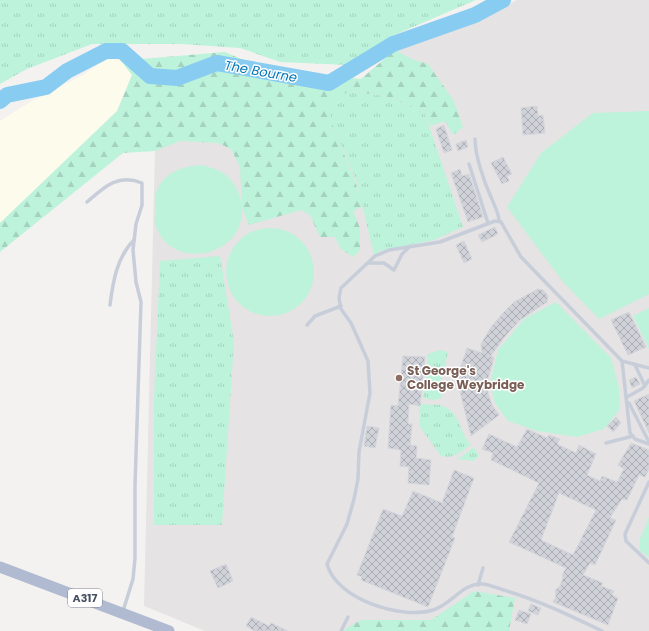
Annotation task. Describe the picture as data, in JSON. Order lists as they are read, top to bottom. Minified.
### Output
{"streets":{"main road":["A317"]},"water":["The Bourne"],"places":["St George's College Weybridge"]}
